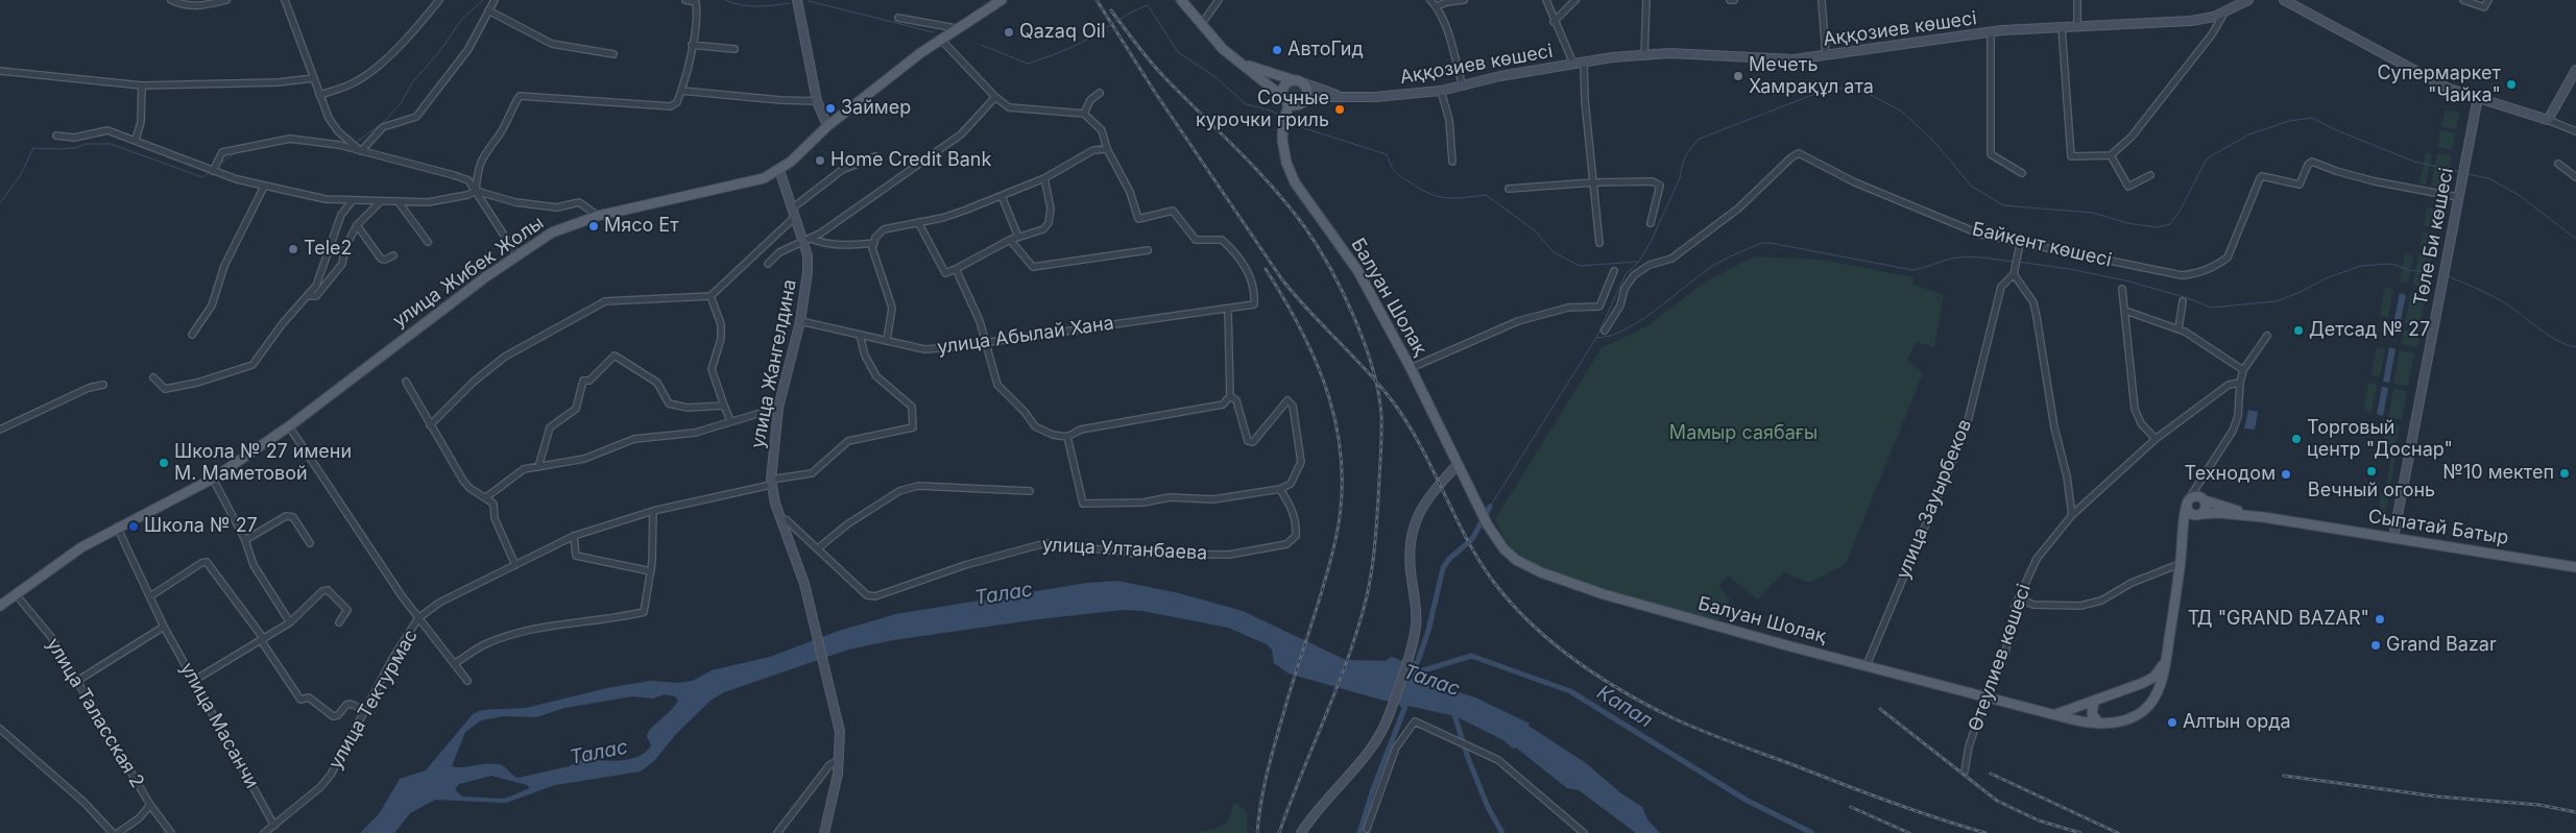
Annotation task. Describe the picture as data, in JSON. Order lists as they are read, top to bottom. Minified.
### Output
{"streets":{"main road":["Аққозиев көшесі","Төле Би көшесі","улица Жибек Жолы","Балуан Шолақ","улица Жангелдина","Сыпатай Батыр"],"street":["Байкент көшесі","улица Абылай Хана","улица Зауырбеков","улица Ултанбаева","Өтеулиев көшесі","улица Тектурмас","улица Таласская 2","улица Масанчи"]},"crossings":[["Аққозиев көшесі","Балуан Шолақ"],["Төле Би көшесі","Байкент көшесі"],["Төле Би көшесі","Сыпатай Батыр"],["улица Жибек Жолы","улица Жангелдина"],["улица Жибек Жолы","улица Таласская 2"],["улица Жибек Жолы","улица Масанчи"],["Балуан Шолақ","улица Зауырбеков"],["Балуан Шолақ","Өтеулиев көшесі"],["улица Абылай Хана","улица Жангелдина"],["улица Абылай Хана","улица Тектурмас"],["улица Жангелдина","улица Ултанбаева"],["улица Жангелдина","улица Тектурмас"],["улица Тектурмас","улица Масанчи"]],"water":["Талас","Капал"],"parks":["Мамыр саябағы"],"places":["Qazaq Oil","АвтоГид","Мечеть Хамрақұл ата","Супермаркет \"Чайка\"","Займер","Сочные курочки гриль","Home Credit Bank","Мясо Ет","Tele2","Детсад № 27","Торговый центр \"Доснар\"","Школа № 27 имени М. Маметовой","Вечный огонь","№10 мектеп","Технодом","Школа № 27","ТД \"GRAND BAZAR\"","Grand Bazar","Алтын орда"]}
